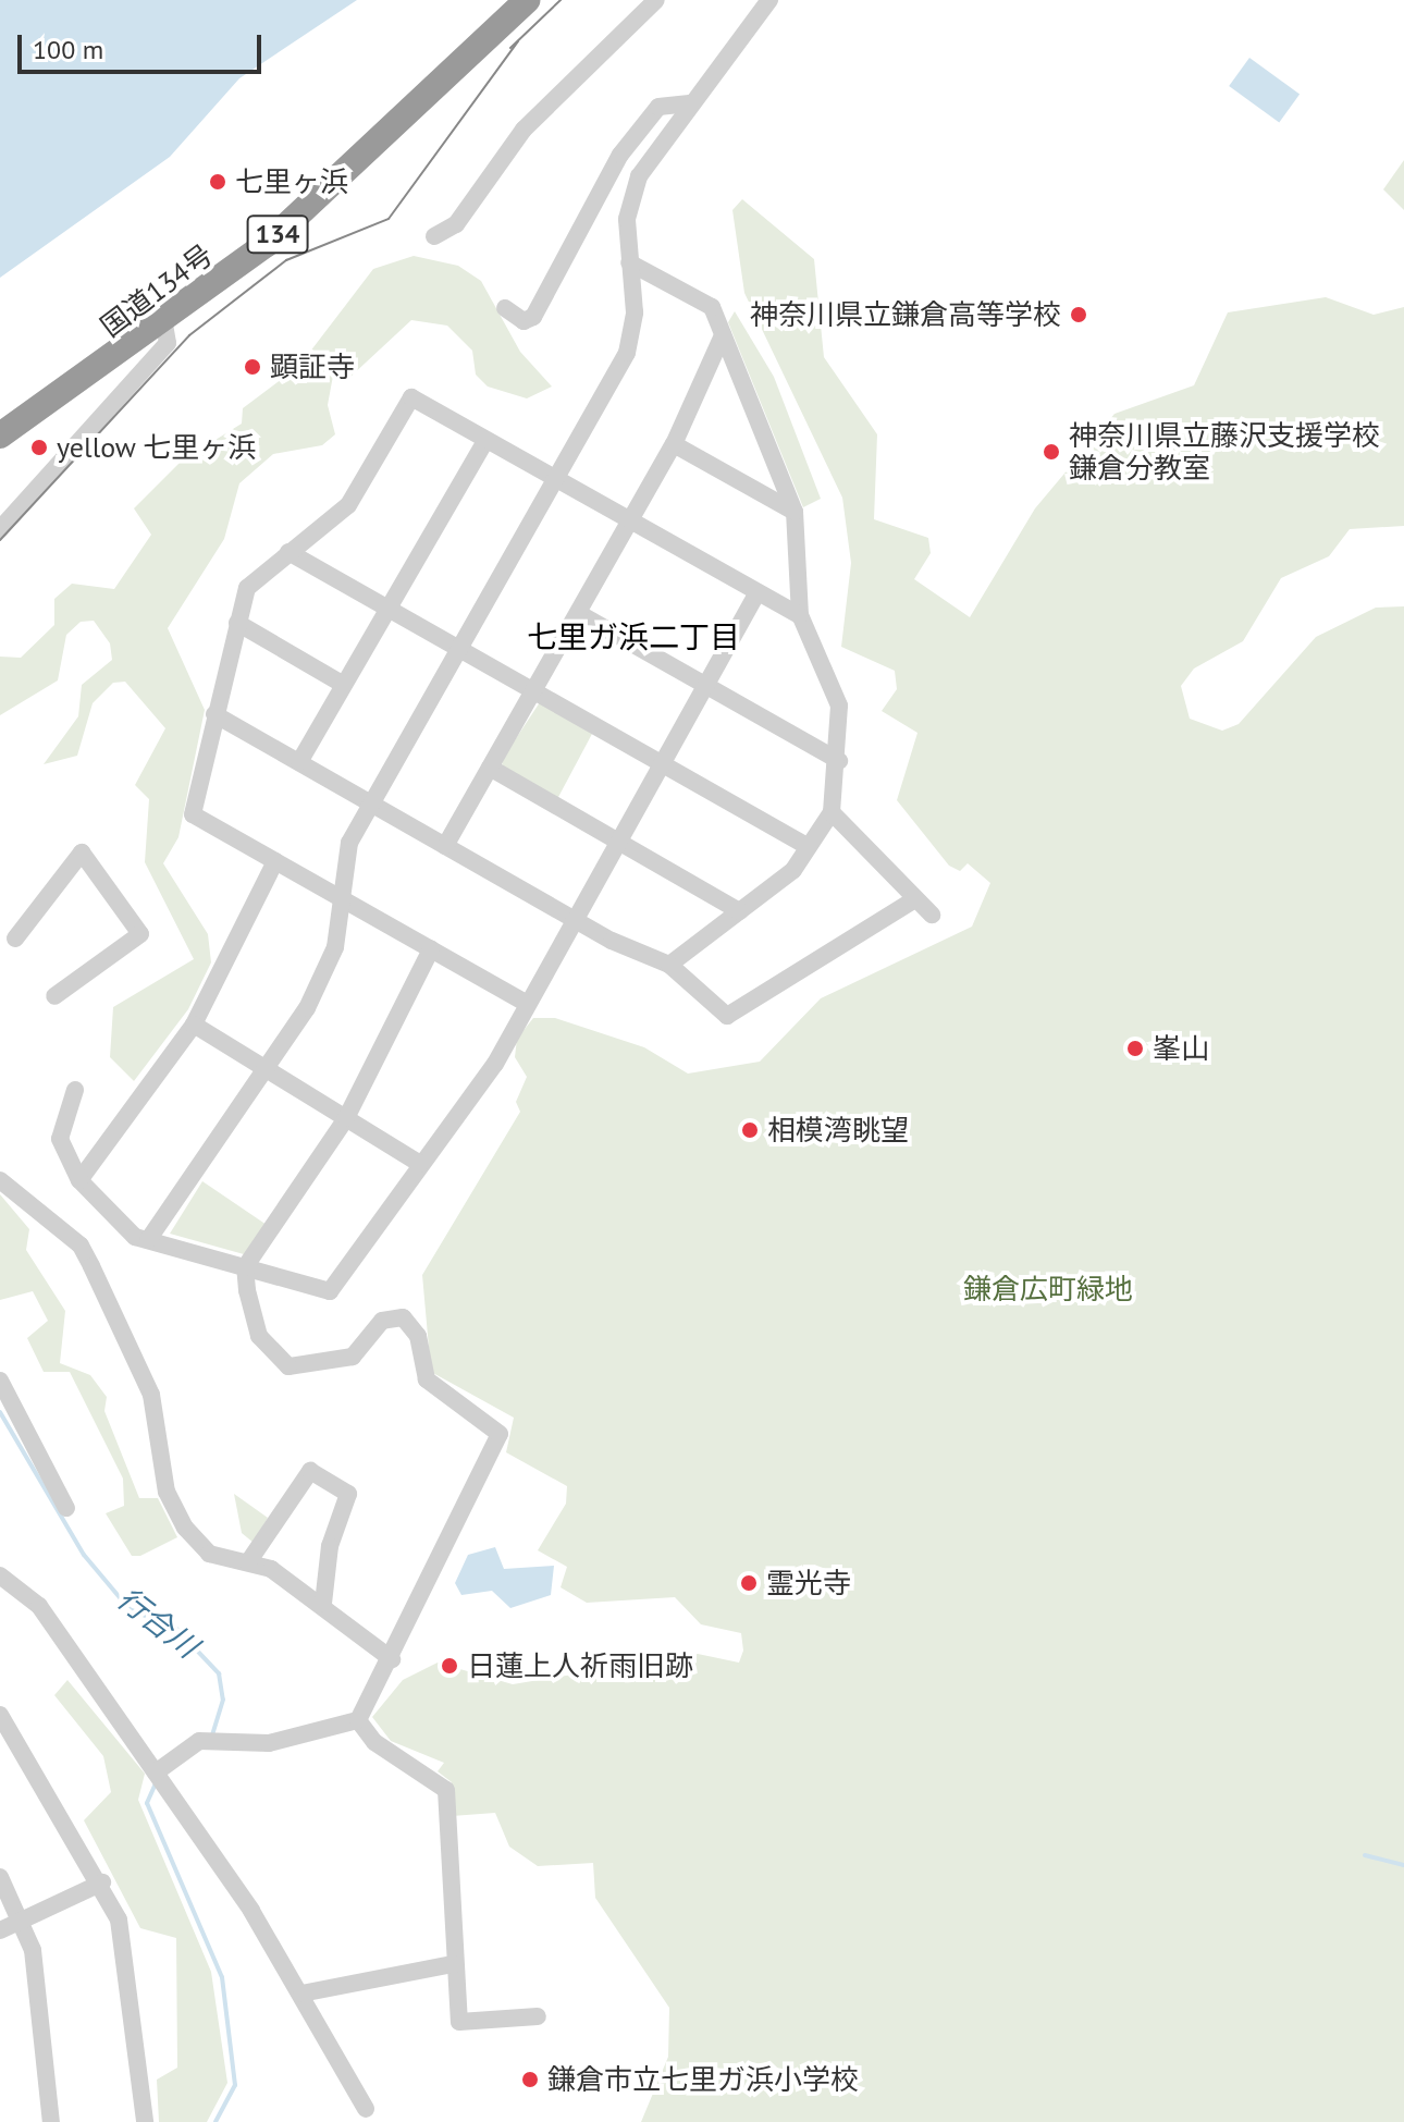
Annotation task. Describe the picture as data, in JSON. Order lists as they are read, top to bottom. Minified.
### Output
{"streets":{"highway":["134","国道134号"]},"districts":["七里ガ浜二丁目"],"water":["行合川"],"parks":["鎌倉広町緑地"],"places":["七里ヶ浜","神奈川県立鎌倉高等学校","顕証寺","yellow 七里ヶ浜","神奈川県立藤沢支援学校 鎌倉分教室","峯山","相模湾眺望","霊光寺","日蓮上人祈雨旧跡","鎌倉市立七里ガ浜小学校"],"scale_bar":"100 m"}
